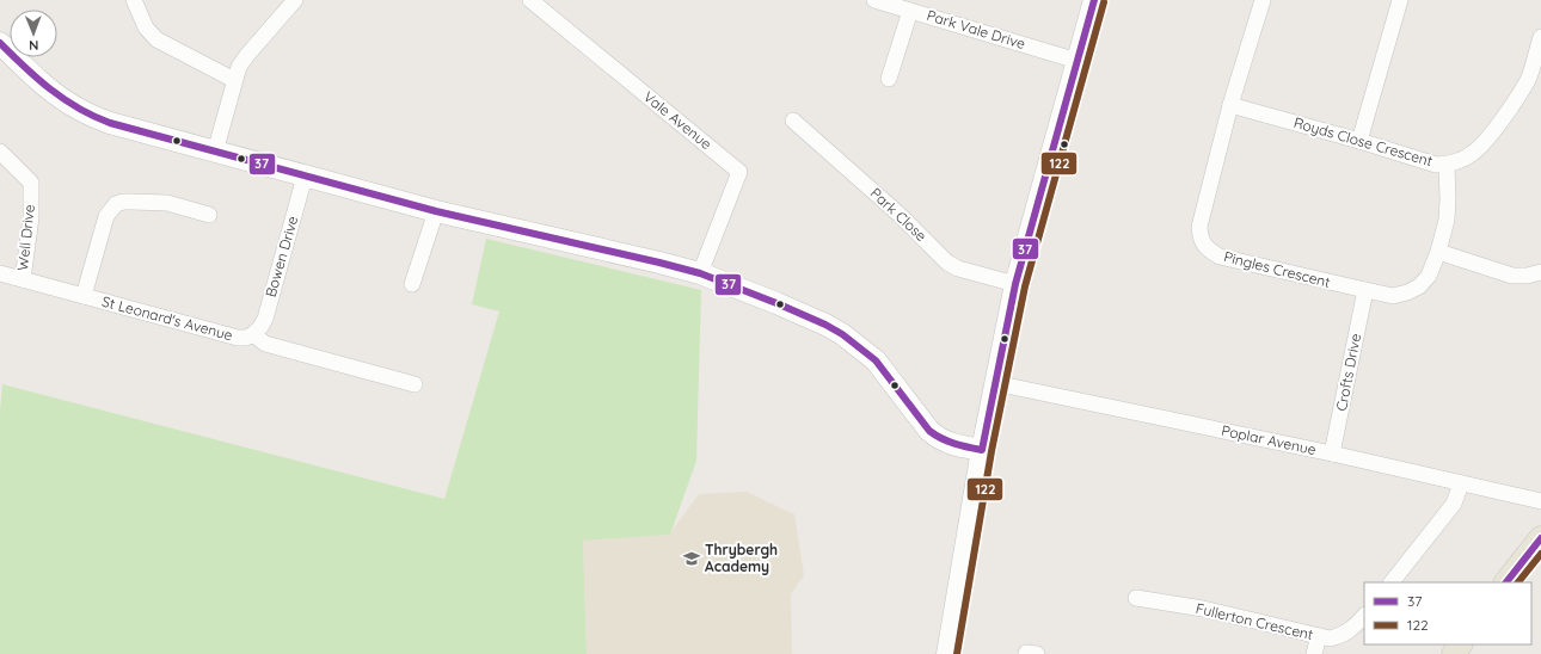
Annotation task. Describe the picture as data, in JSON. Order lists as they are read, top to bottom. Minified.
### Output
{"streets":{"street":["Park Vale Drive","Vale Avenue","Royds Close Crescent","Park Close","Well Drive","Bowen Drive","Pingles Crescent","St Leonard's Avenue","Crofts Drive","Poplar Avenue","Fullerton Crescent"]},"crossings":[["Royds Close Crescent","Pingles Crescent"],["Well Drive","St Leonard's Avenue"],["Bowen Drive","St Leonard's Avenue"],["Pingles Crescent","Crofts Drive"],["Crofts Drive","Poplar Avenue"]],"places":{"school or university":["Thrybergh Academy"]},"lines":["transit line 37","transit line 122"],"legend":["37","122"],"north":"bottom"}
